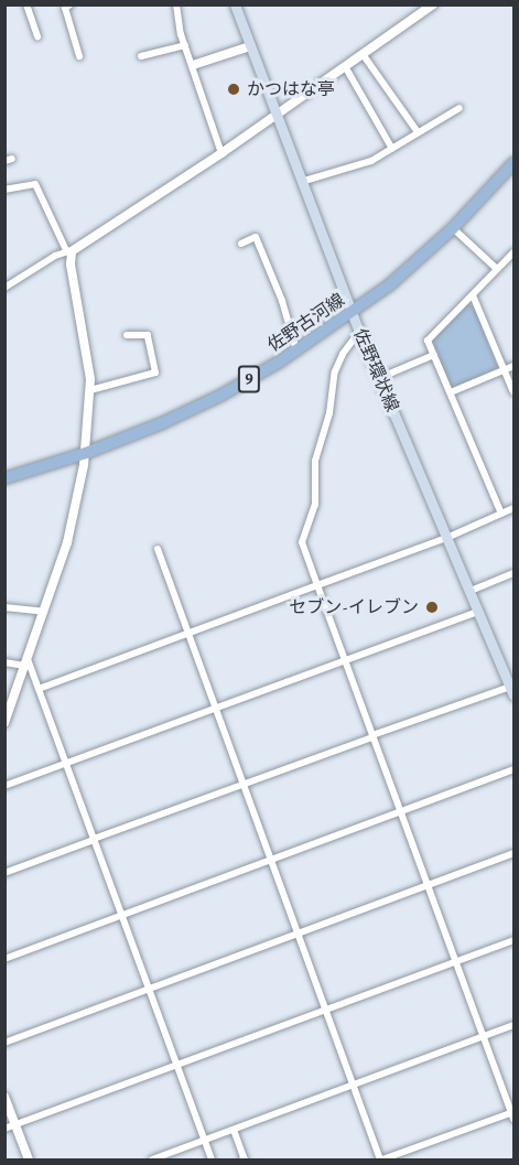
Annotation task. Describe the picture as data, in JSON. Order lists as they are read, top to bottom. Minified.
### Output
{"streets":{"main road":["佐野古河線","佐野環状線","9"]},"crossings":[["佐野古河線","佐野環状線"]],"places":["かつはな亭","セブン-イレブン"]}
